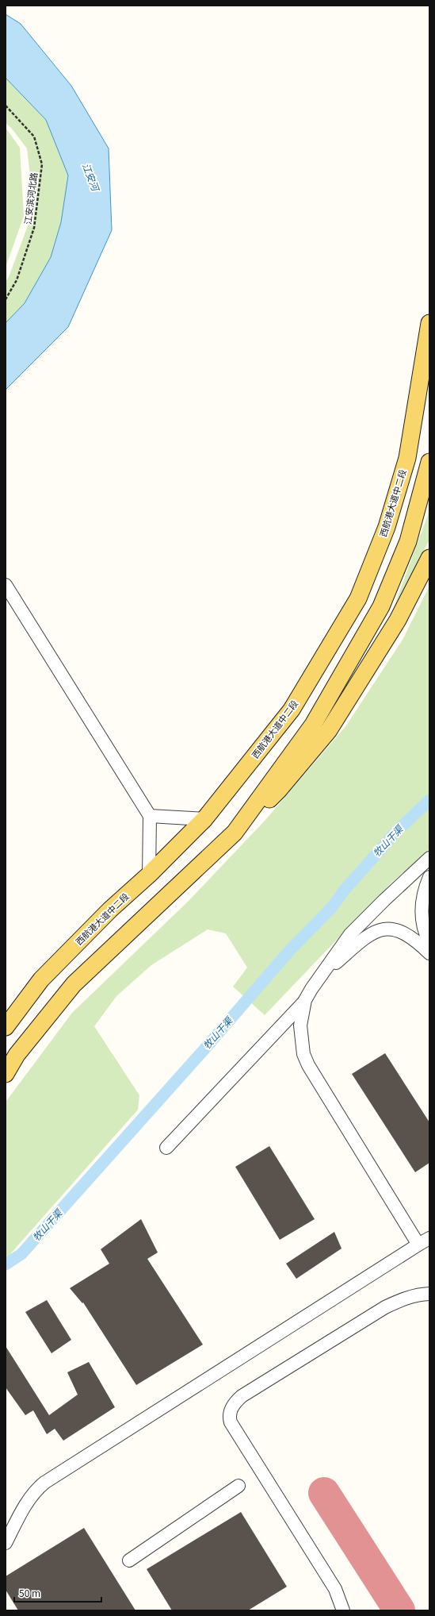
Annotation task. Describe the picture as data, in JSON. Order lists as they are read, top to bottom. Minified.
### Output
{"streets":{"main road":["西航港大道中二段"],"path":["江安滨河北路"]},"water":["江安河","牧山干渠"],"scale_bar":"50 m"}
